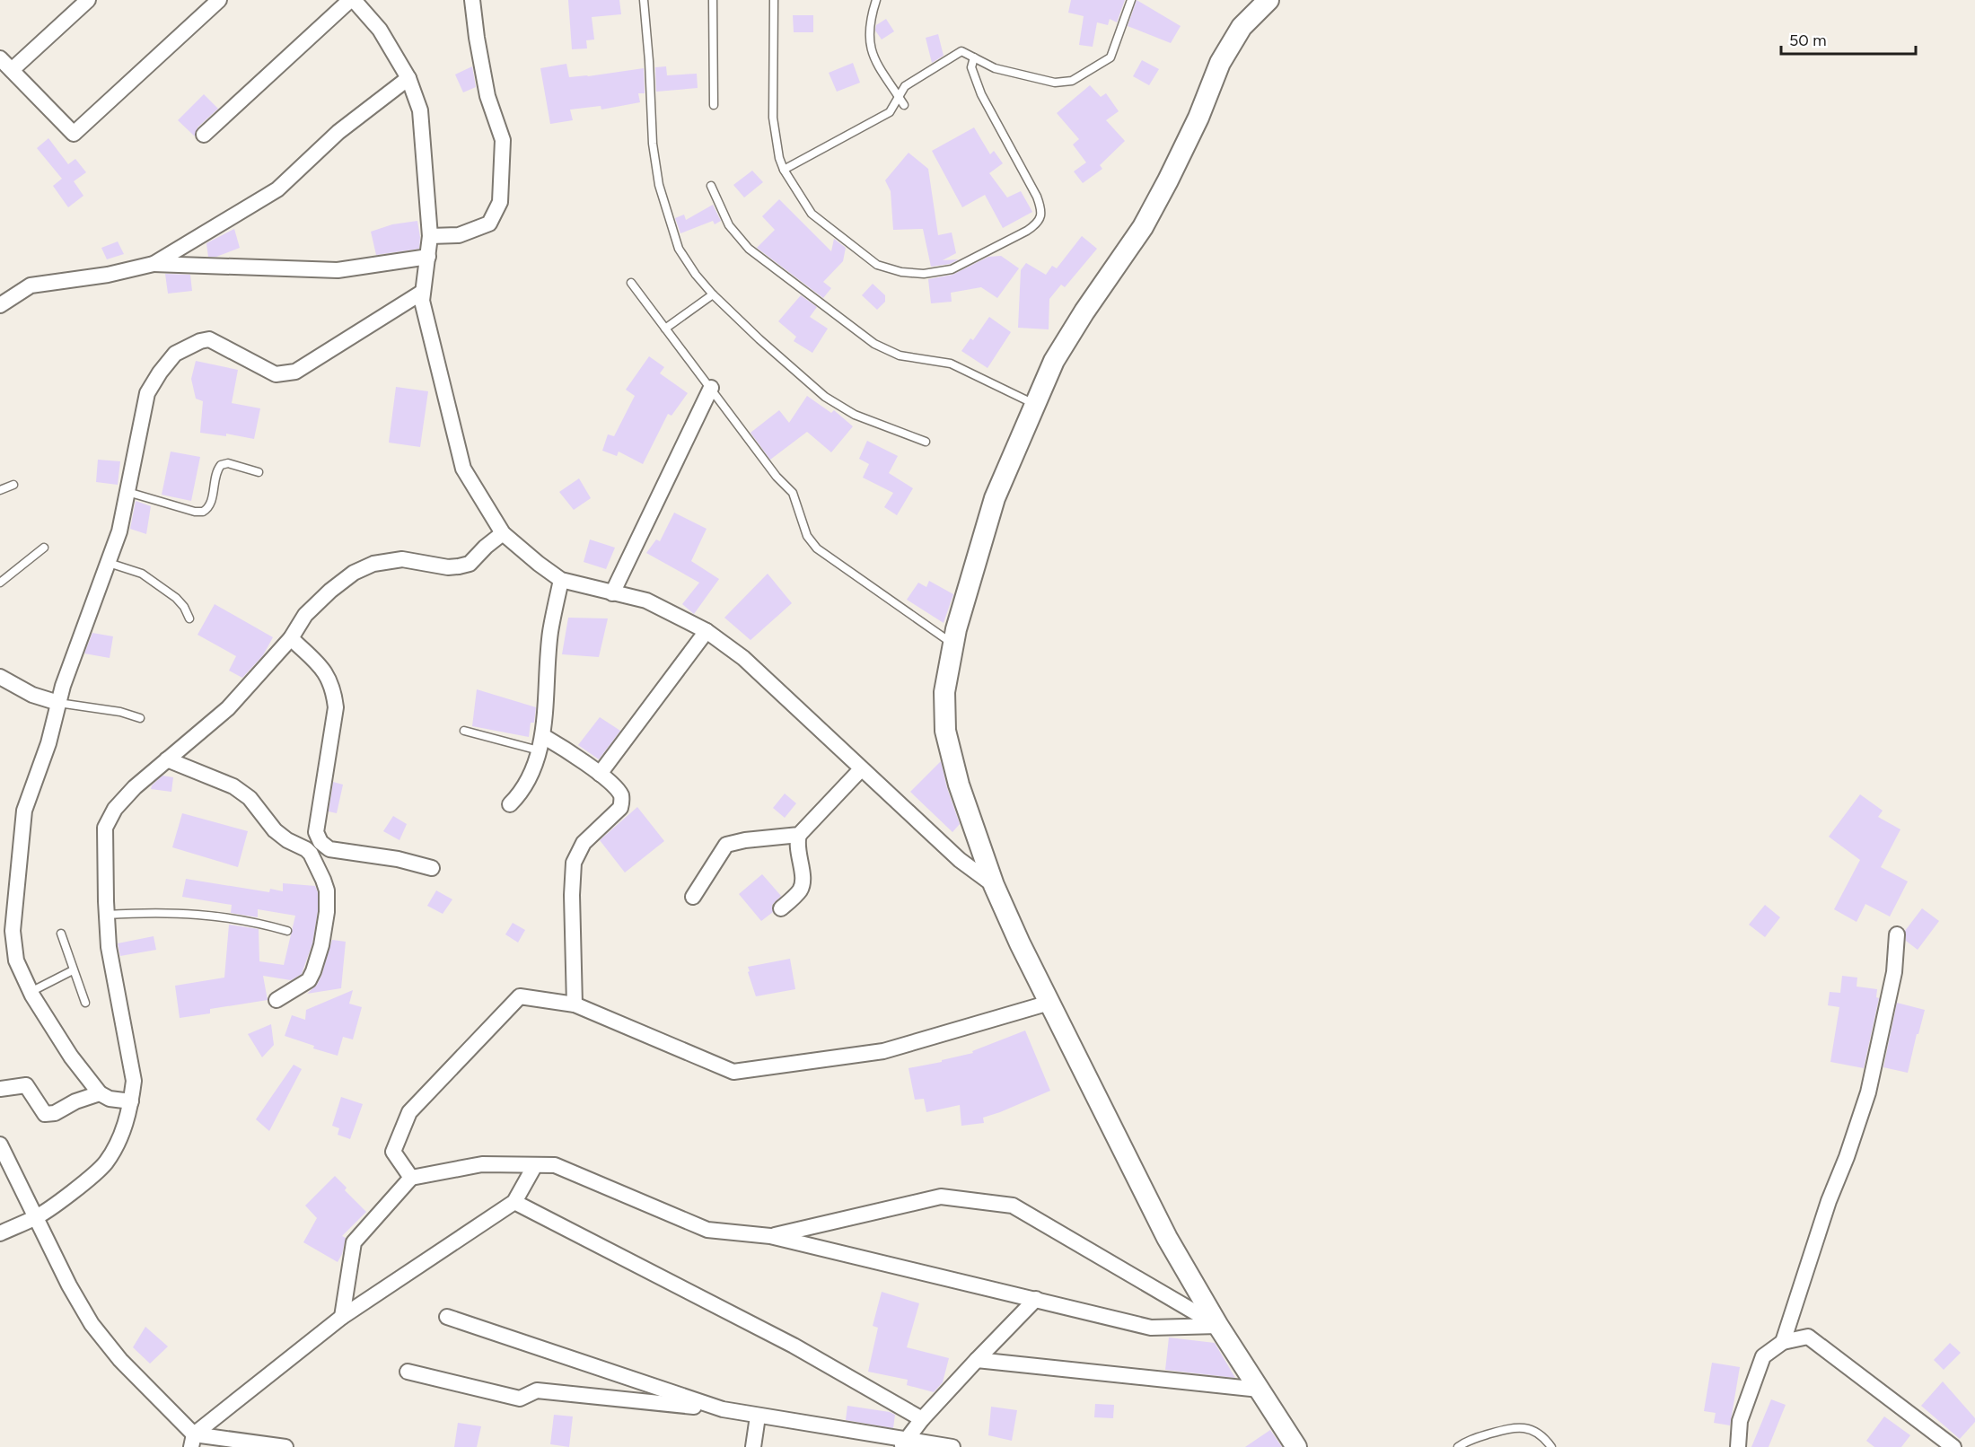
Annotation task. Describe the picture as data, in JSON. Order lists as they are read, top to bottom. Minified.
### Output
{"scale_bar":"50 m"}
